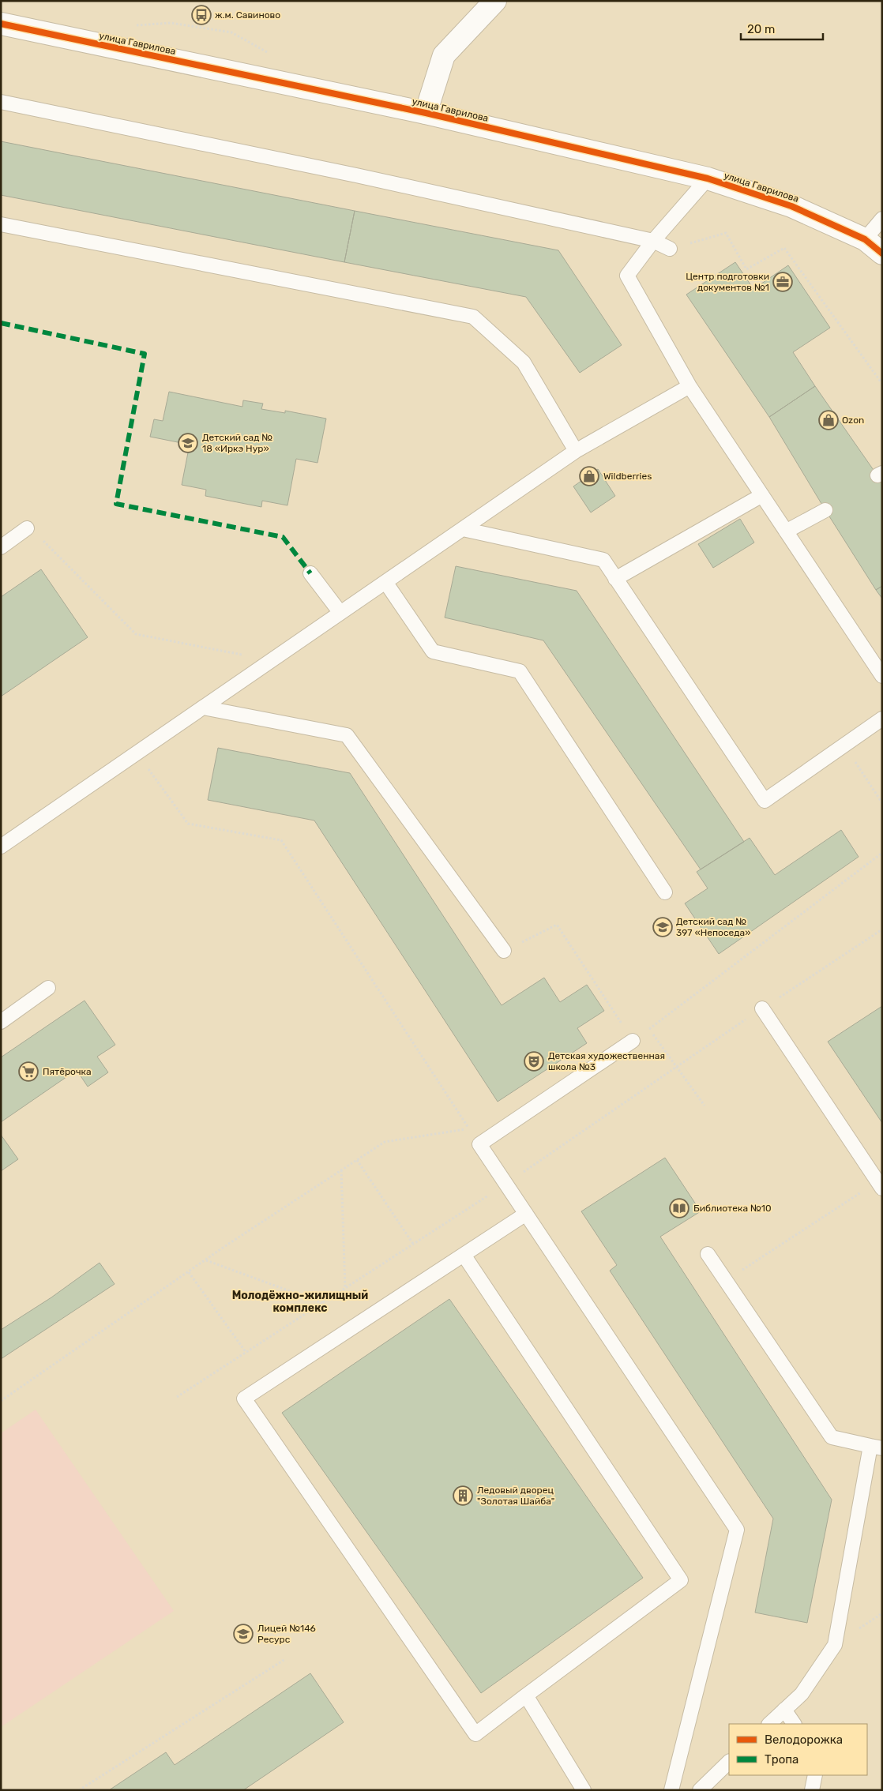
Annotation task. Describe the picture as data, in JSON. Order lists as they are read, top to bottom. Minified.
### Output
{"streets":{"street":["улица Гаврилова"]},"districts":["Молодёжно-жилищный комплекс"],"places":{"bus stop":["ж.м. Савиново"],"office":["Центр подготовки документов №1"],"shop":["Ozon","Wildberries"],"school or university":["Детский сад № 18 «Иркэ Нур»","Детский сад № 397 «Непоседа»","Лицей №146 Ресурс"],"theatre":["Детская художественная школа №3"],"supermarket":["Пятёрочка"],"library":["Библиотека №10"],"building":["Ледовый дворец \"Золотая Шайба\""]},"legend":["Велодорожка","Тропа"],"scale_bar":"20 m"}
